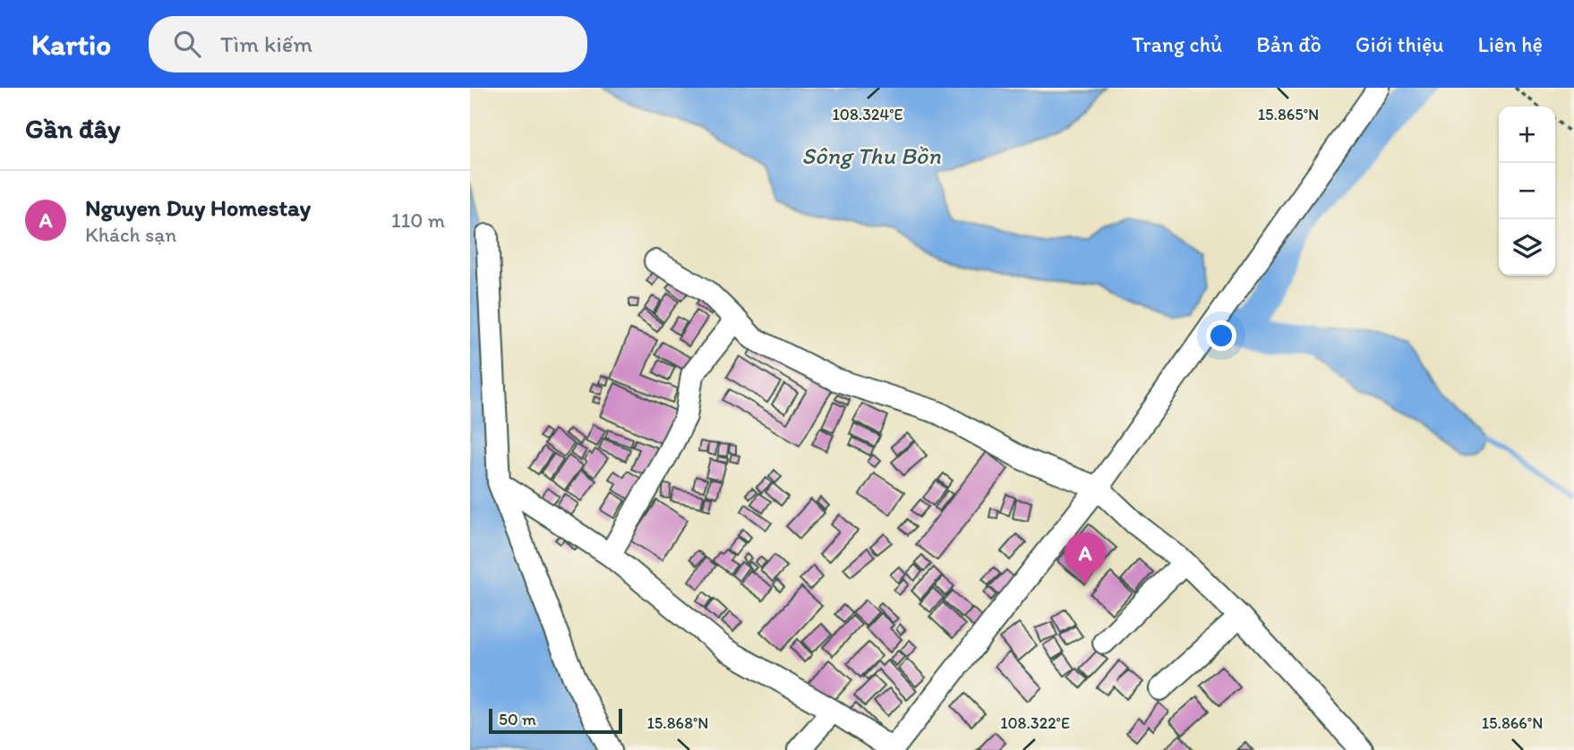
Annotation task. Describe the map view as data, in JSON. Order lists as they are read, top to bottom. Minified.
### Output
{"water":["Sông Thu Bồn"],"scale_bar":"50 m","page":{"header":"Kartio","search":"Tìm kiếm","nav":["Trang chủ","Bản đồ","Giới thiệu","Liên hệ"],"heading":"Gần đây","map_buttons":["+","−"],"list":[{"mark":"A","name":"Nguyen Duy Homestay","note":"Khách sạn","value":"110 m"}],"pins":"A","scale":"50 m"},"coordinates":["108.324°E","15.865°N","15.868°N","108.322°E","15.866°N"]}
